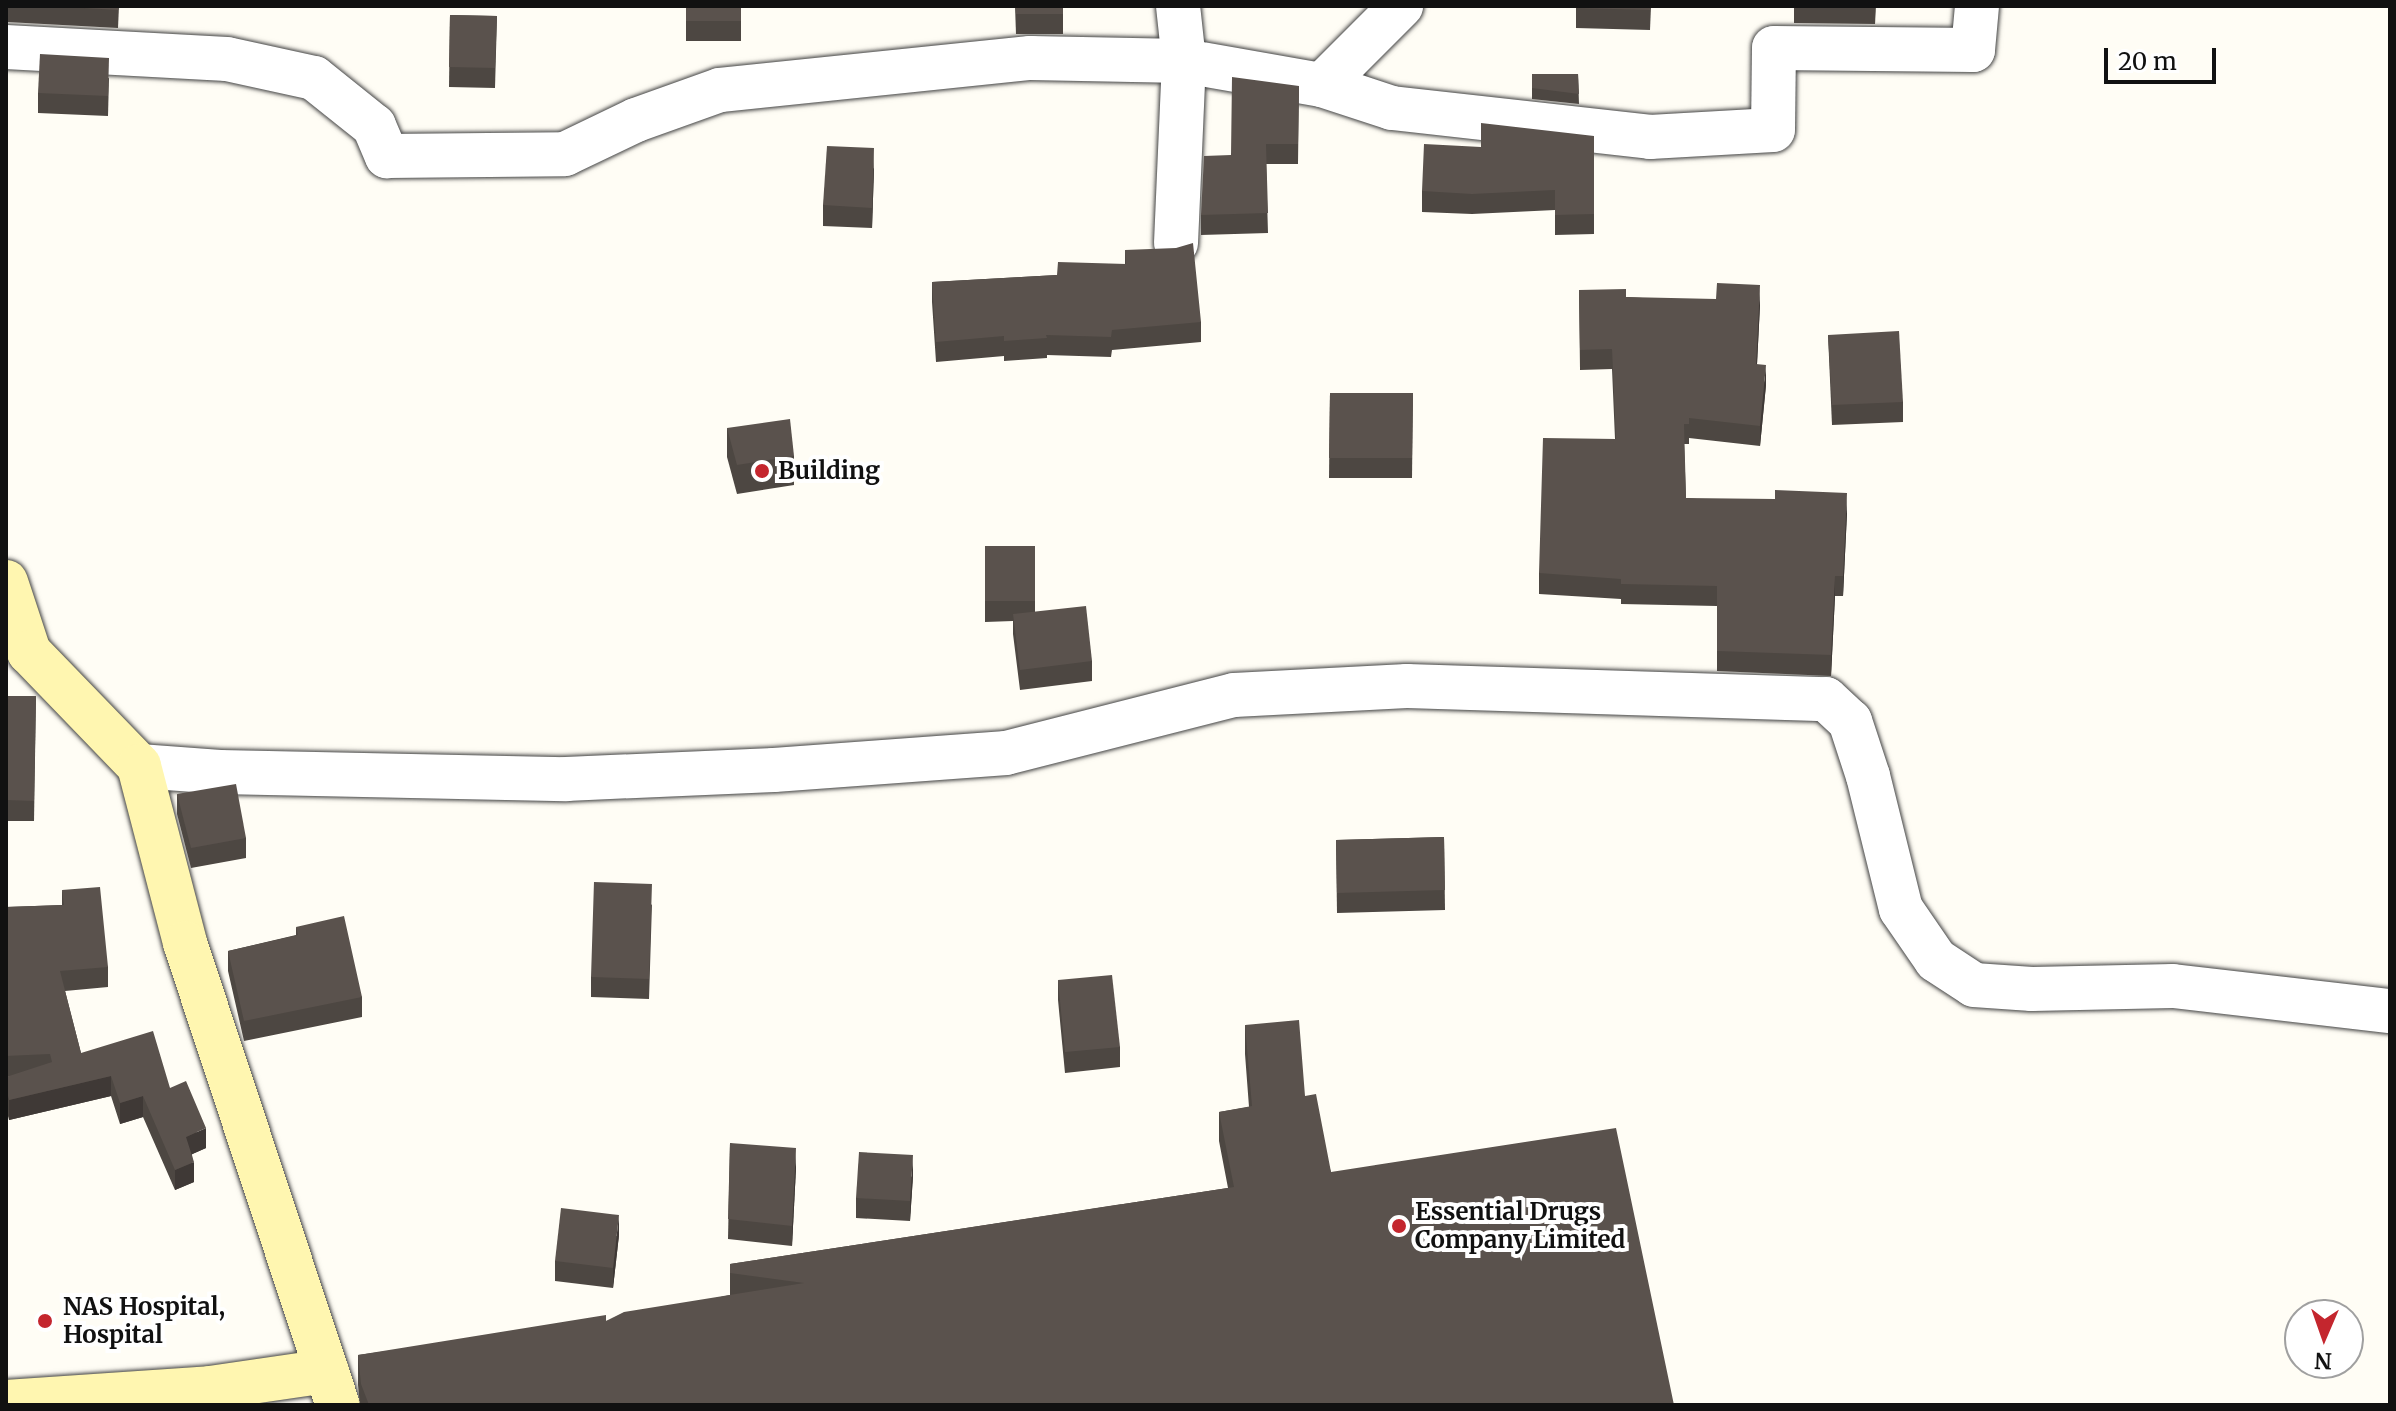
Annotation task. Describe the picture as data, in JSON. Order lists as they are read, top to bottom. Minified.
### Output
{"places":["Building","Essential Drugs Company Limited","NAS Hospital, Hospital"],"scale_bar":"20 m","north":"bottom"}
